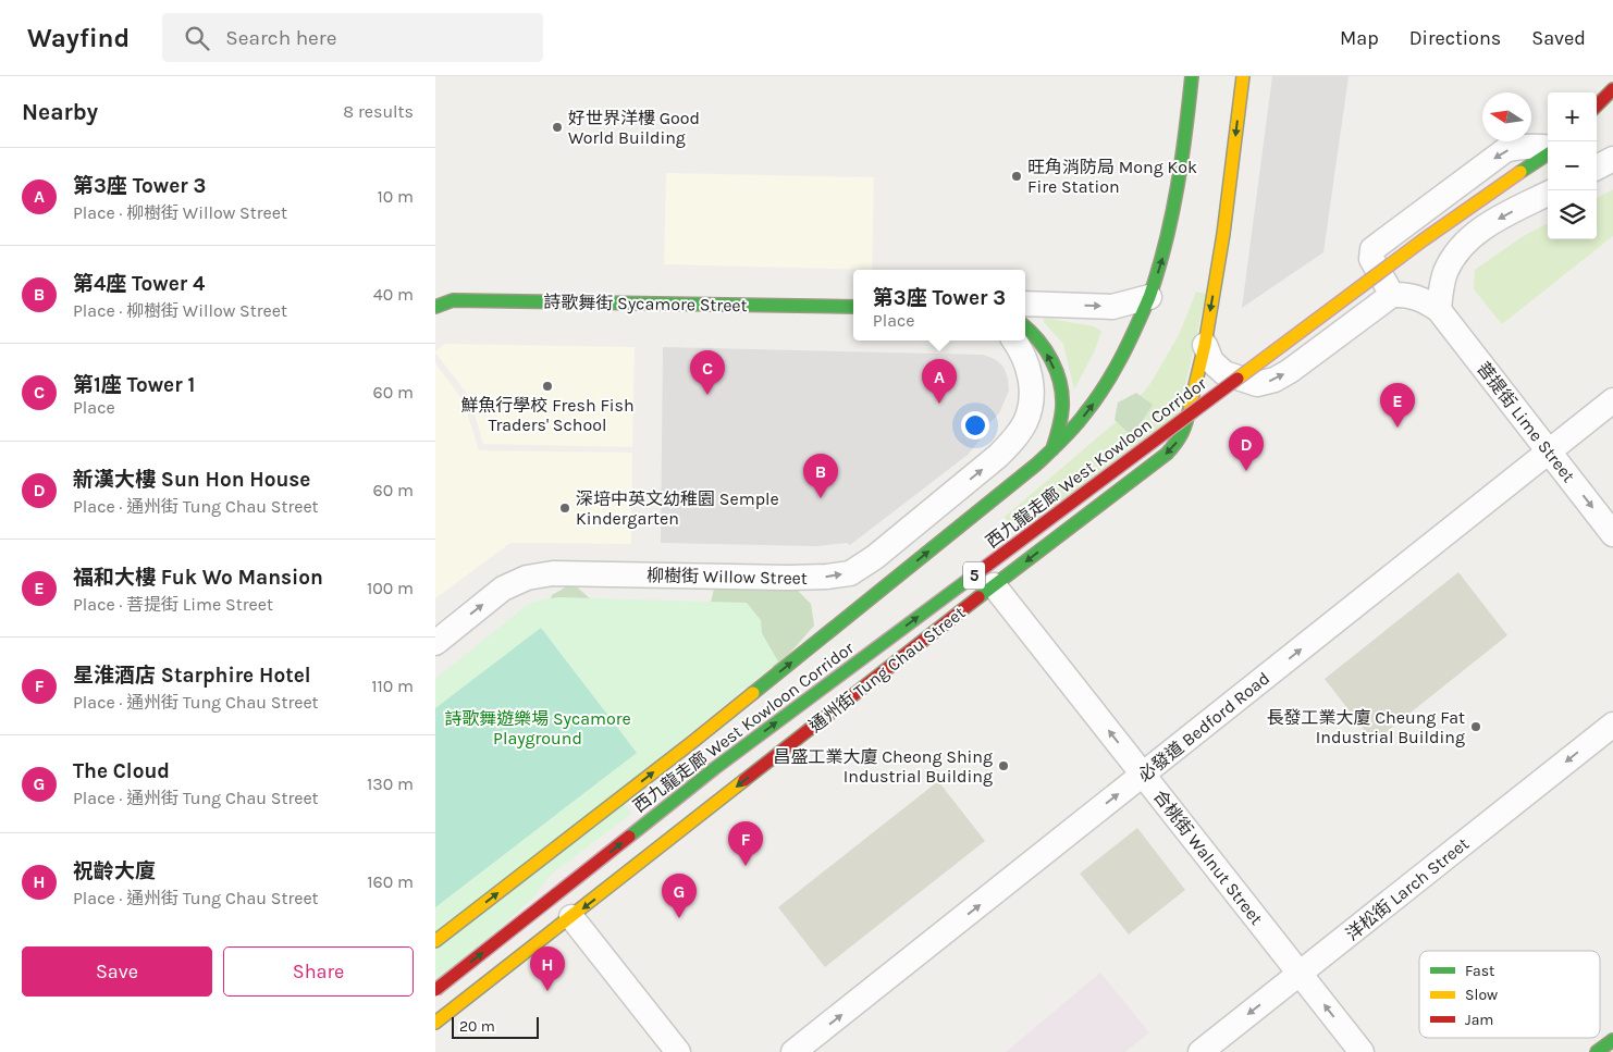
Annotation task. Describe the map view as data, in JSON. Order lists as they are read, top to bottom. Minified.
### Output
{"streets":{"main road":["詩歌舞街 Sycamore Street","西九龍走廊 West Kowloon Corridor","5","通州街 Tung Chau Street"],"street":["菩提街 Lime Street","柳樹街 Willow Street","必發道 Bedford Road","合桃街 Walnut Street","洋松街 Larch Street"]},"crossings":[["菩提街 Lime Street","必發道 Bedford Road"],["通州街 Tung Chau Street","合桃街 Walnut Street"],["必發道 Bedford Road","合桃街 Walnut Street"],["合桃街 Walnut Street","洋松街 Larch Street"]],"one_way":["菩提街 Lime Street","柳樹街 Willow Street","必發道 Bedford Road","合桃街 Walnut Street","洋松街 Larch Street"],"parks":["詩歌舞遊樂場 Sycamore Playground"],"places":["好世界洋樓 Good World Building","旺角消防局 Mong Kok Fire Station","鮮魚行學校 Fresh Fish Traders' School","深培中英文幼稚園 Semple Kindergarten","長發工業大廈 Cheung Fat Industrial Building","昌盛工業大廈 Cheong Shing Industrial Building"],"legend":["Fast","Slow","Jam"],"scale_bar":"20 m","north":"left","page":{"header":"Wayfind","search":"Search here","nav":["Map","Directions","Saved"],"heading":["Nearby","8 results"],"map_buttons":["+","−"],"list":[{"mark":"A","name":"第3座 Tower 3","note":"Place · 柳樹街 Willow Street","value":"10 m"},{"mark":"B","name":"第4座 Tower 4","note":"Place · 柳樹街 Willow Street","value":"40 m"},{"mark":"C","name":"第1座 Tower 1","note":"Place","value":"60 m"},{"mark":"D","name":"新漢大樓 Sun Hon House","note":"Place · 通州街 Tung Chau Street","value":"60 m"},{"mark":"E","name":"福和大樓 Fuk Wo Mansion","note":"Place · 菩提街 Lime Street","value":"100 m"},{"mark":"F","name":"星淮酒店 Starphire Hotel","note":"Place · 通州街 Tung Chau Street","value":"110 m"},{"mark":"G","name":"The Cloud","note":"Place · 通州街 Tung Chau Street","value":"130 m"},{"mark":"H","name":"祝齡大廈","note":"Place · 通州街 Tung Chau Street","value":"160 m"}],"popup":["第3座 Tower 3","Place"],"pins":["C","A","E","D","B","F","G","H"],"buttons":["Save","Share"],"scale":"20 m"}}
